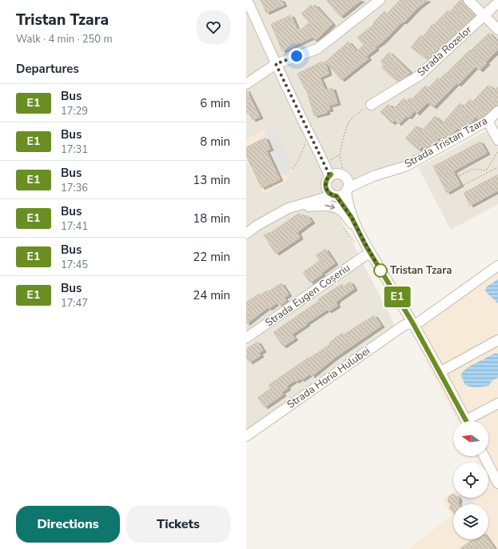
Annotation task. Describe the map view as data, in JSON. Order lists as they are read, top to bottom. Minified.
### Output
{"streets":{"street":["Strada Rozelor","Strada Tristan Tzara","Strada Eugen Coșeriu","Strada Horia Hulubei"]},"places":["Tristan Tzara"],"lines":["bus line E1"],"north":"left","page":{"heading":[["Tristan Tzara","Walk · 4 min · 250 m"],"Departures"],"on_map":"E1","list":[{"mark":"E1","name":"Bus","note":"17:29","value":"6 min"},{"mark":"E1","name":"Bus","note":"17:31","value":"8 min"},{"mark":"E1","name":"Bus","note":"17:36","value":"13 min"},{"mark":"E1","name":"Bus","note":"17:41","value":"18 min"},{"mark":"E1","name":"Bus","note":"17:45","value":"22 min"},{"mark":"E1","name":"Bus","note":"17:47","value":"24 min"}],"buttons":["Directions","Tickets"]}}
